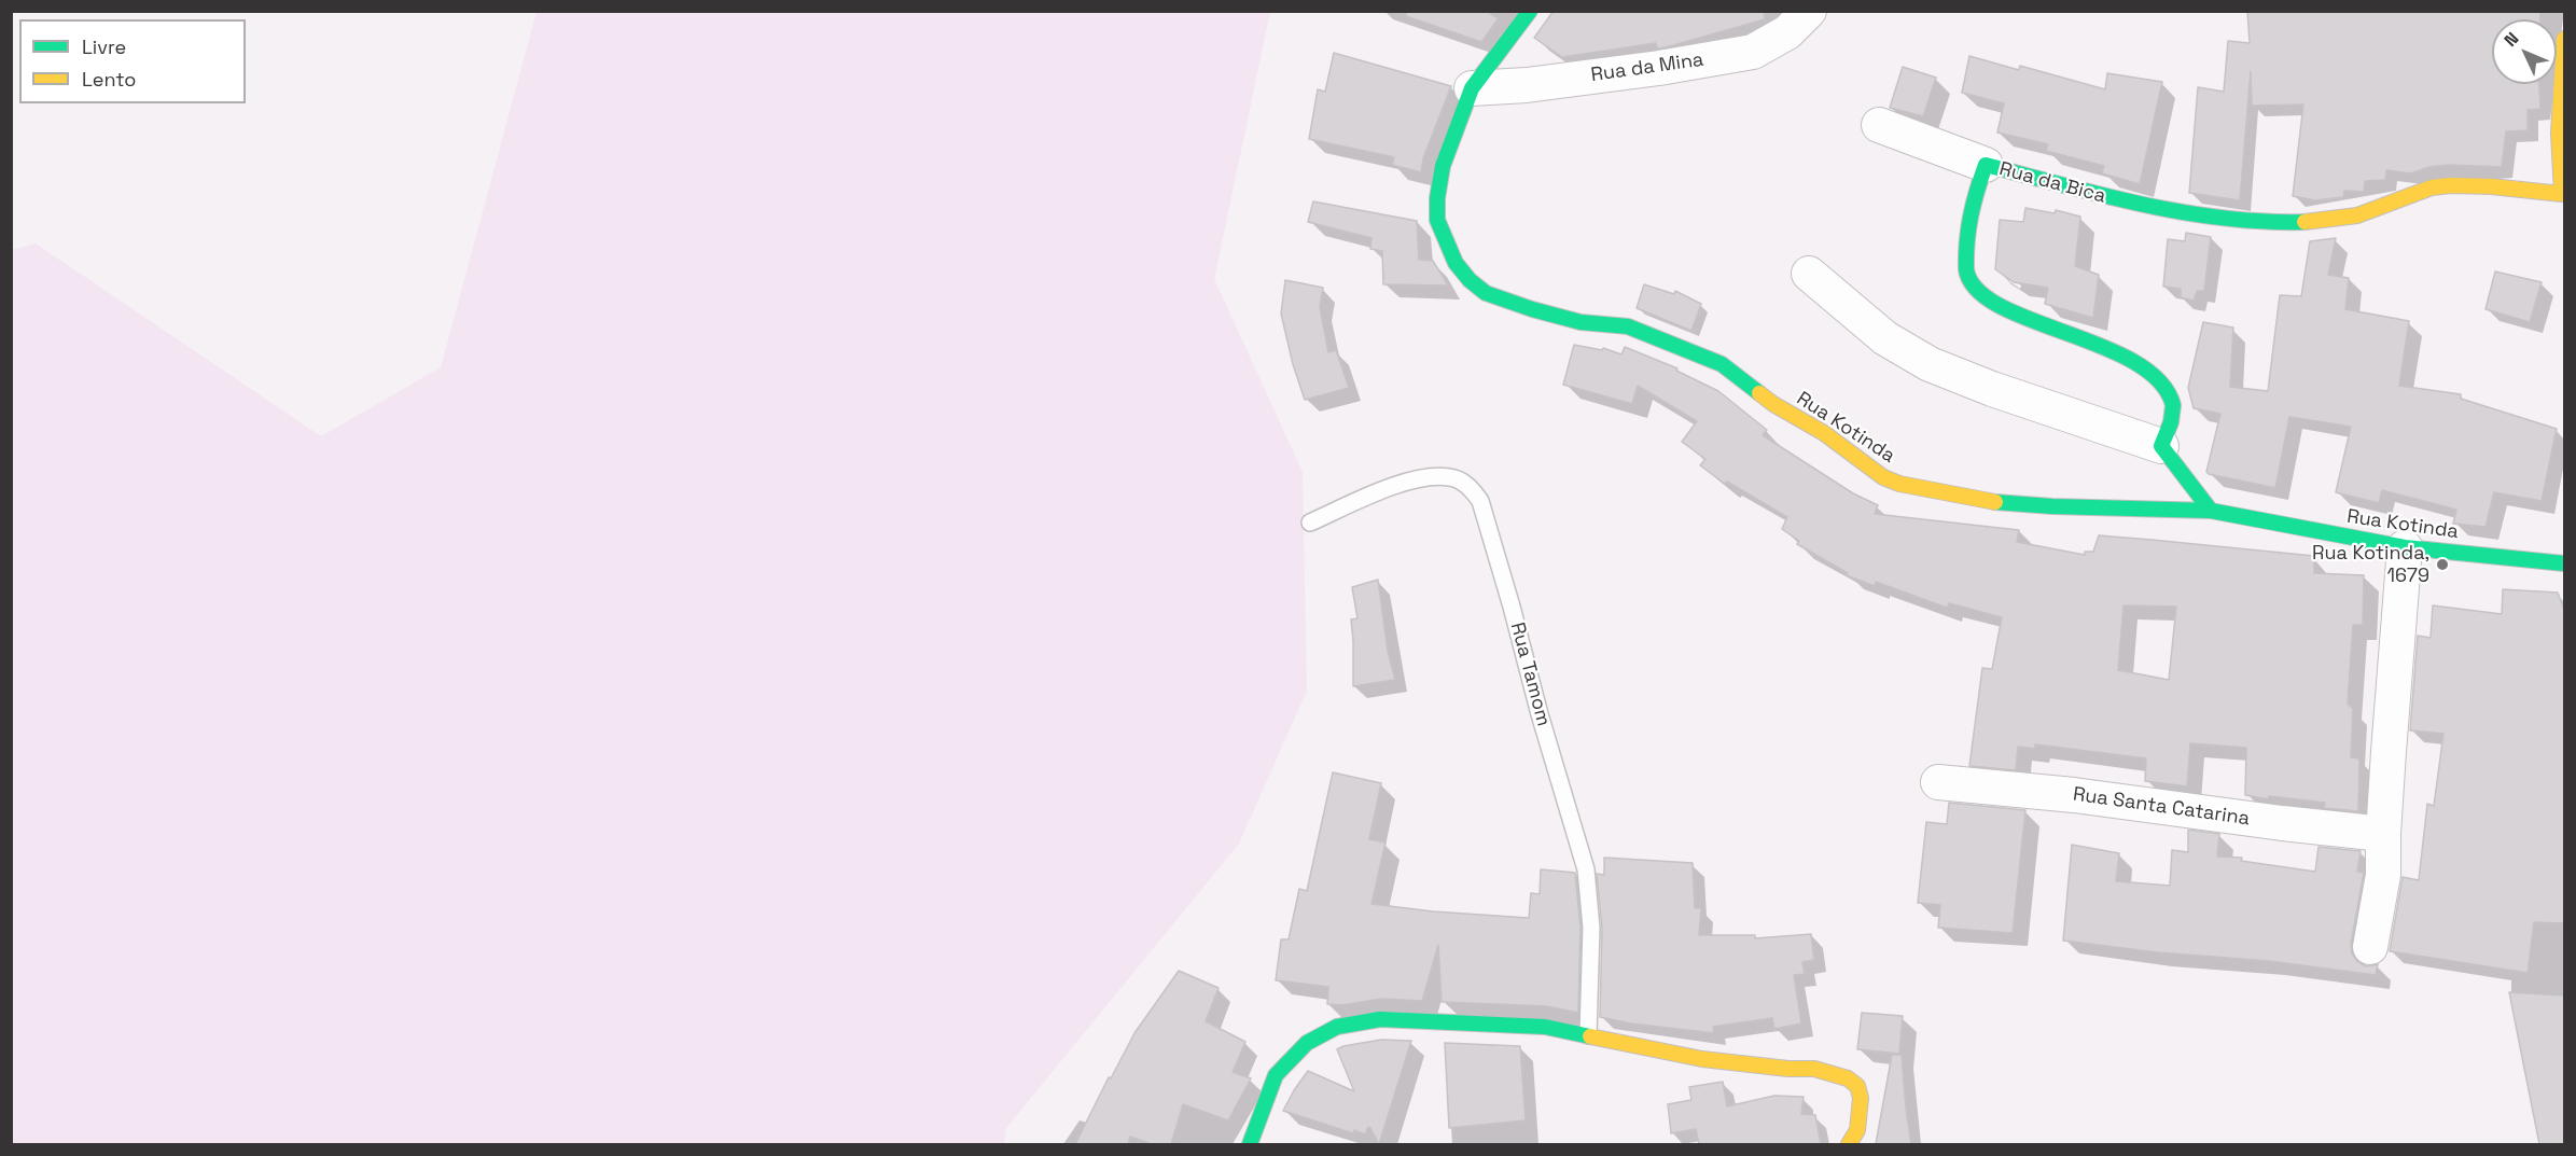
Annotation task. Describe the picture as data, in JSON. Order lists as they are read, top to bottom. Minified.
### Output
{"streets":{"street":["Rua da Mina","Rua da Bica","Rua Kotinda","Rua Santa Catarina"],"lane":["Rua Tamom"]},"crossings":[["Rua da Mina","Rua Kotinda"]],"places":["Rua Kotinda, 1679"],"legend":["Livre","Lento"],"north":"top left"}
